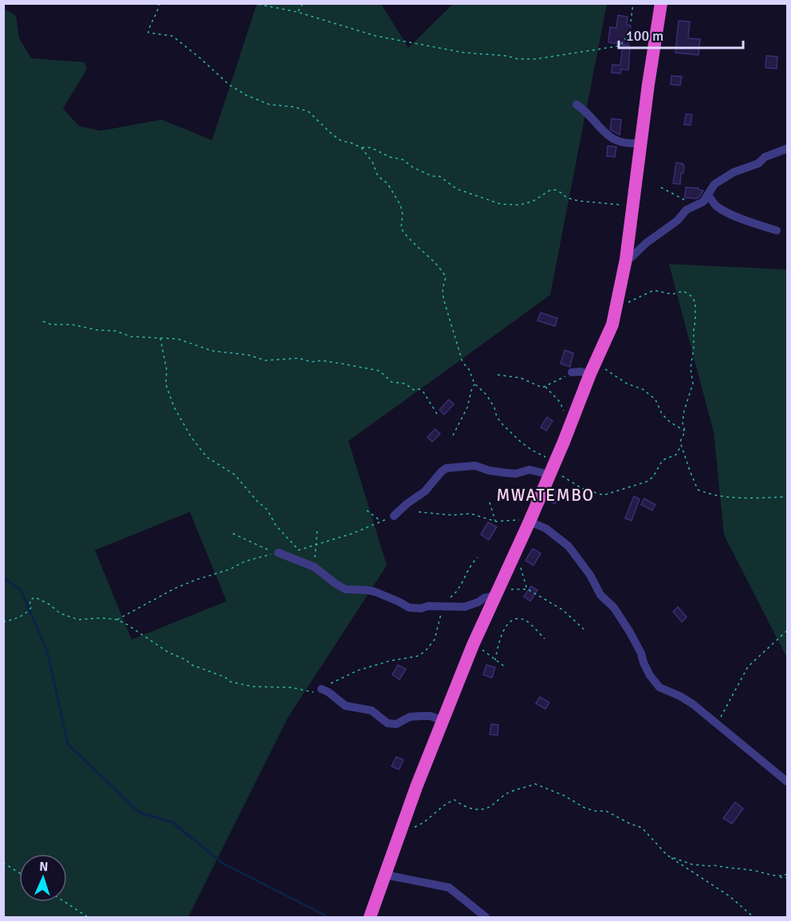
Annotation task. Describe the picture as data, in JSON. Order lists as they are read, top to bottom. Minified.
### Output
{"districts":["MWATEMBO"],"scale_bar":"100 m","north":"top"}
